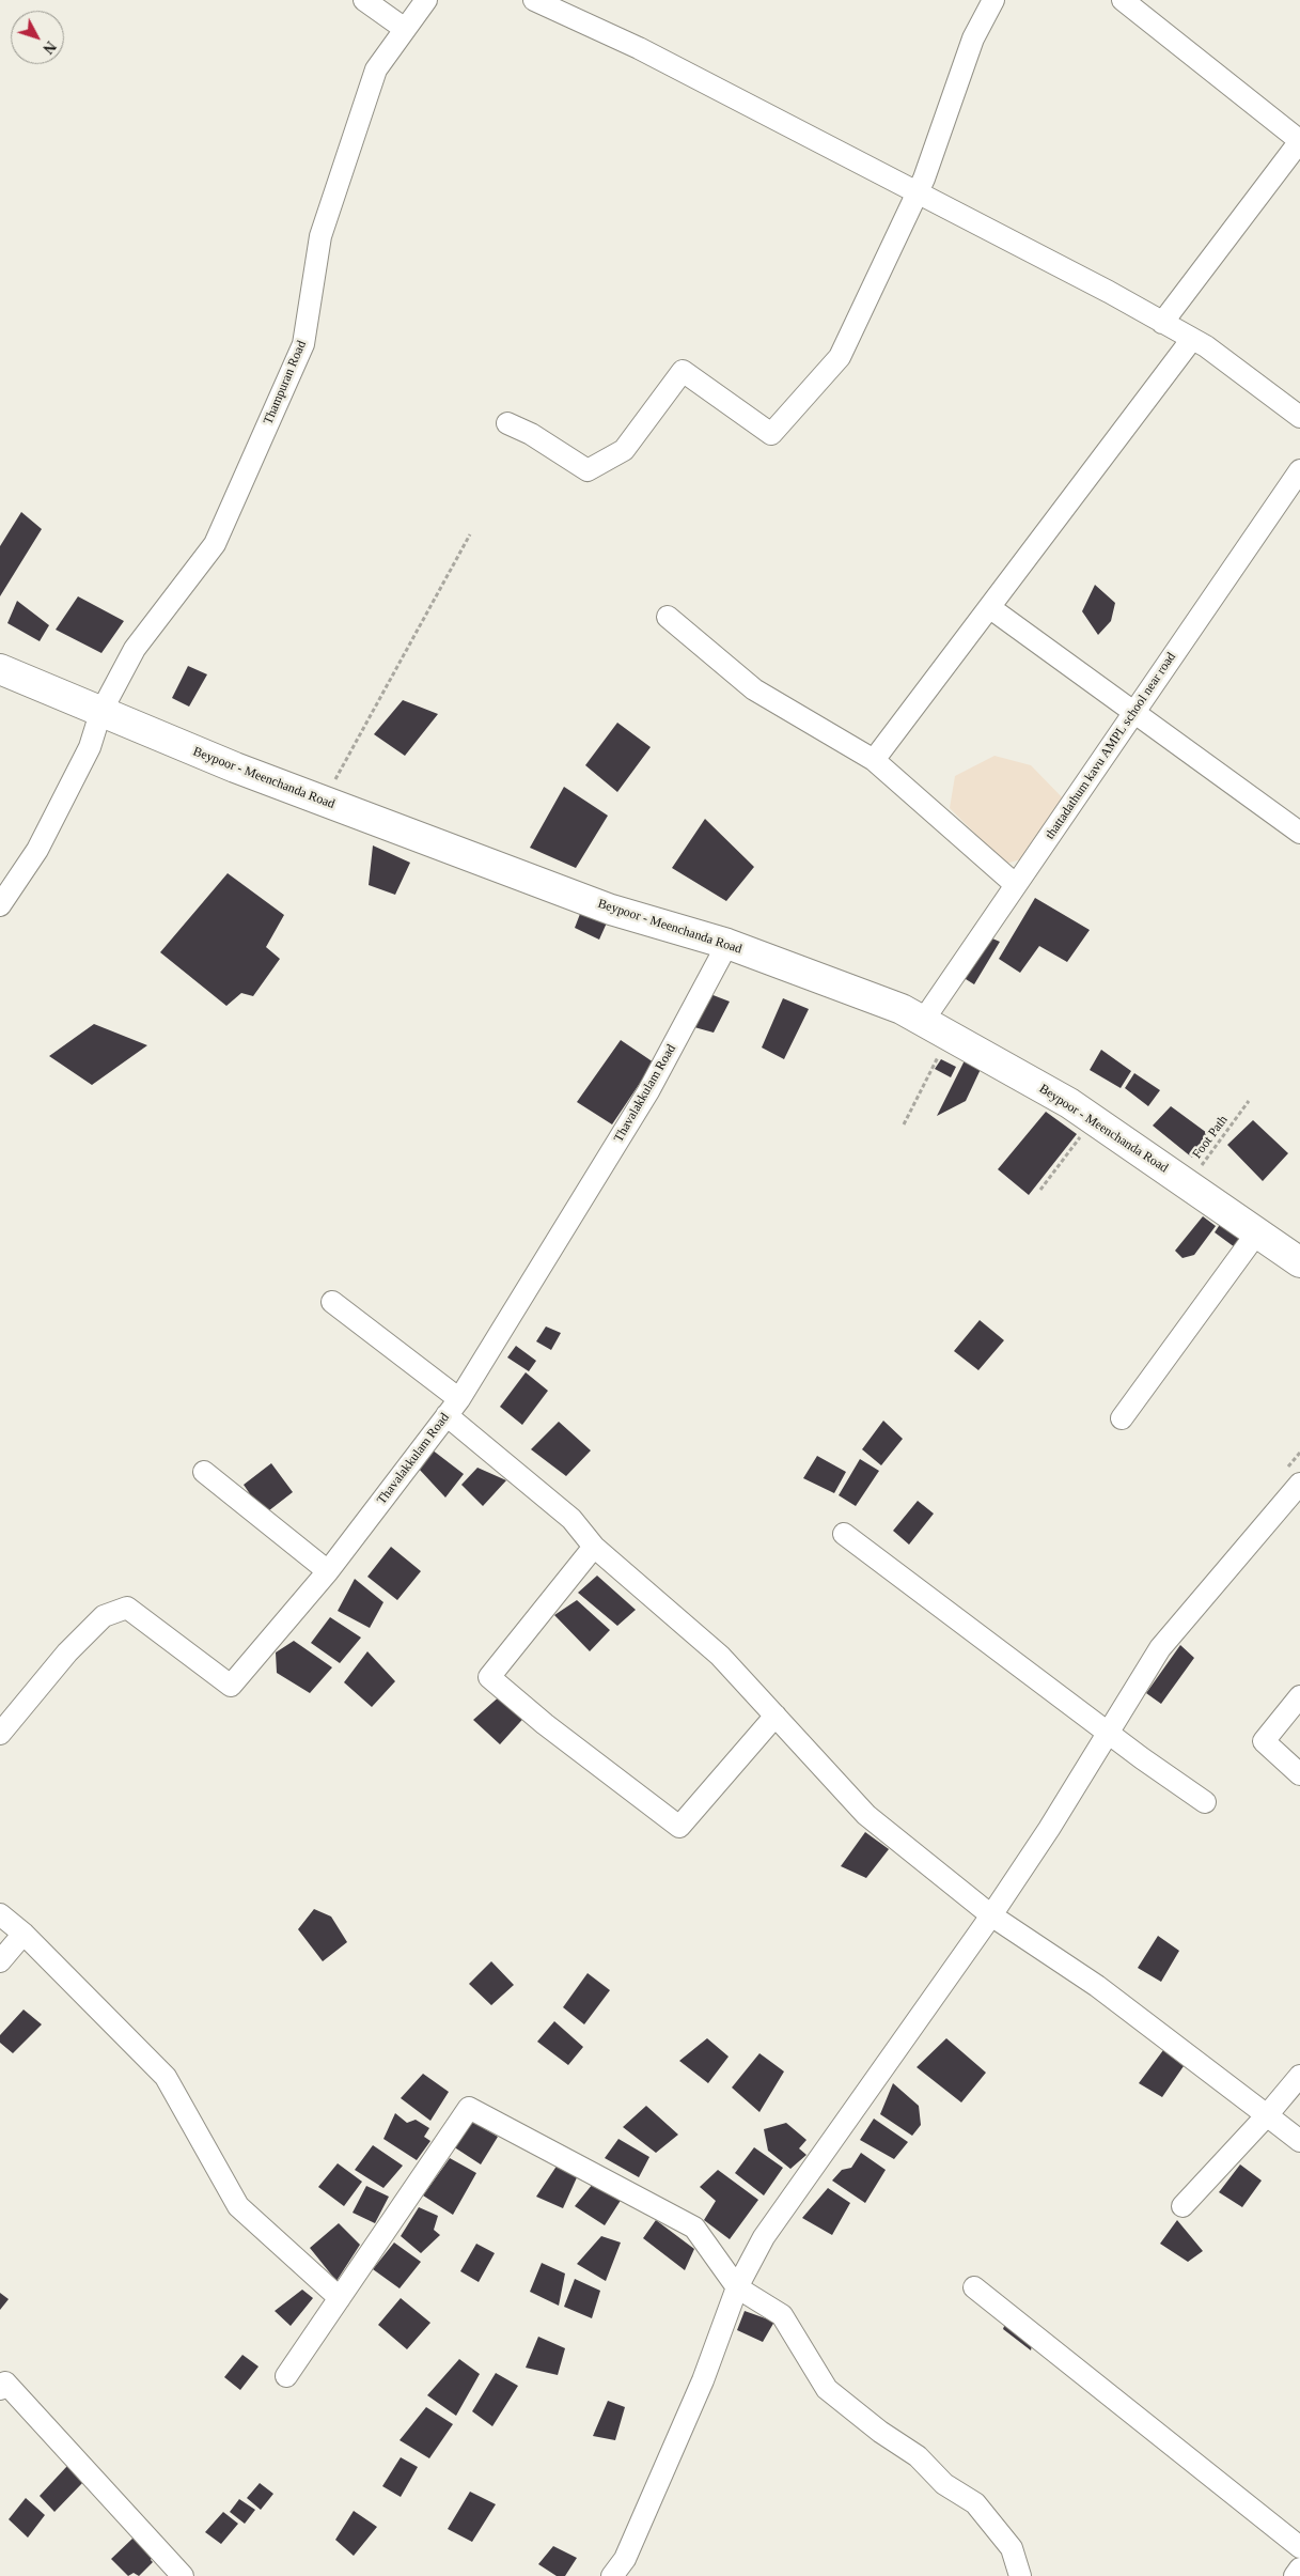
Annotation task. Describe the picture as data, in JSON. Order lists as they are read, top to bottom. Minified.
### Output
{"streets":{"main road":["Beypoor - Meenchanda Road"],"street":["Thampuran Road","thattadathum kavu AMPL school near road","Thavalakkulam Road"],"path":["Foot Path"]},"crossings":[["Thampuran Road","Beypoor - Meenchanda Road"],["thattadathum kavu AMPL school near road","Beypoor - Meenchanda Road"],["Beypoor - Meenchanda Road","Thavalakkulam Road"],["Beypoor - Meenchanda Road","Foot Path"]],"north":"bottom right"}
